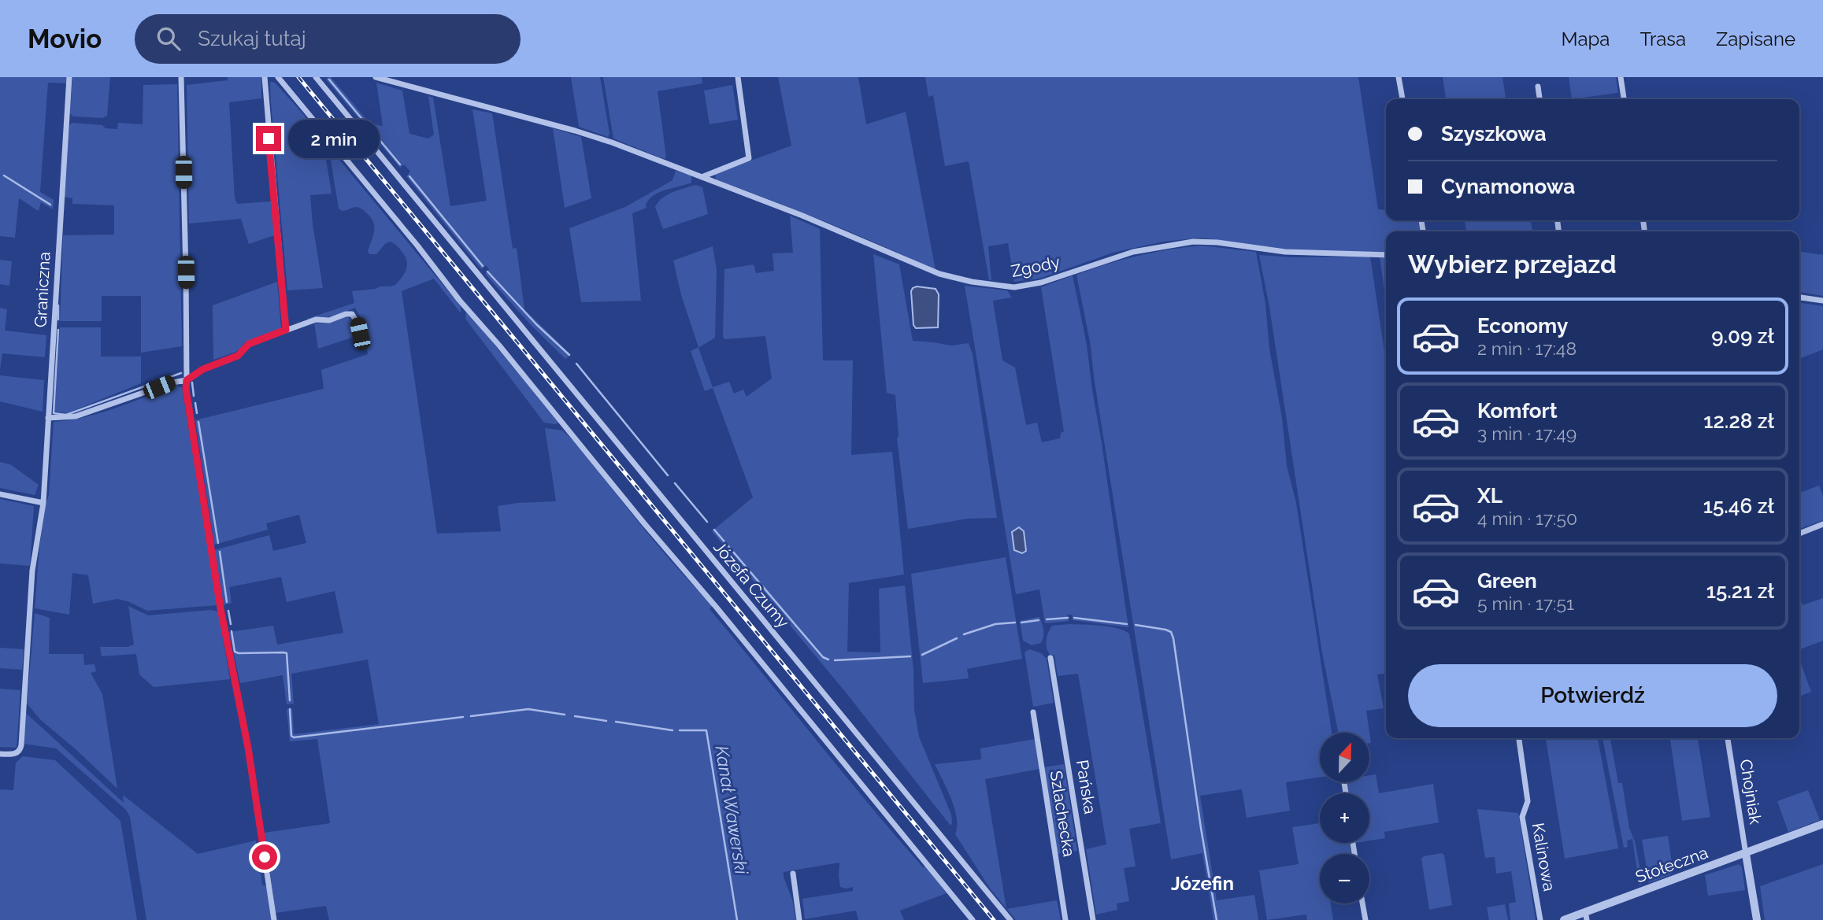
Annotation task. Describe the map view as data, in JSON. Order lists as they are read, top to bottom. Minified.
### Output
{"streets":{"street":["Zgody","Graniczna","Józefa Czumy","Pańska","Chojniak","Szlachecka","Kalinowa","Stołeczna"]},"crossings":[["Chojniak","Stołeczna"]],"districts":["Józefin"],"water":["Kanał Wawerski"],"north":"top","page":{"header":"Movio","search":"Szukaj tutaj","nav":["Mapa","Trasa","Zapisane"],"banner":["Szyszkowa","Cynamonowa"],"bubble":"2 min","heading":"Wybierz przejazd","list":[{"name":"Economy","note":"2 min · 17:48","value":"9.09 zł"},{"name":"Komfort","note":"3 min · 17:49","value":"12.28 zł"},{"name":"XL","note":"4 min · 17:50","value":"15.46 zł"},{"name":"Green","note":"5 min · 17:51","value":"15.21 zł"}],"buttons":"Potwierdź","map_buttons":["+","−"]}}
